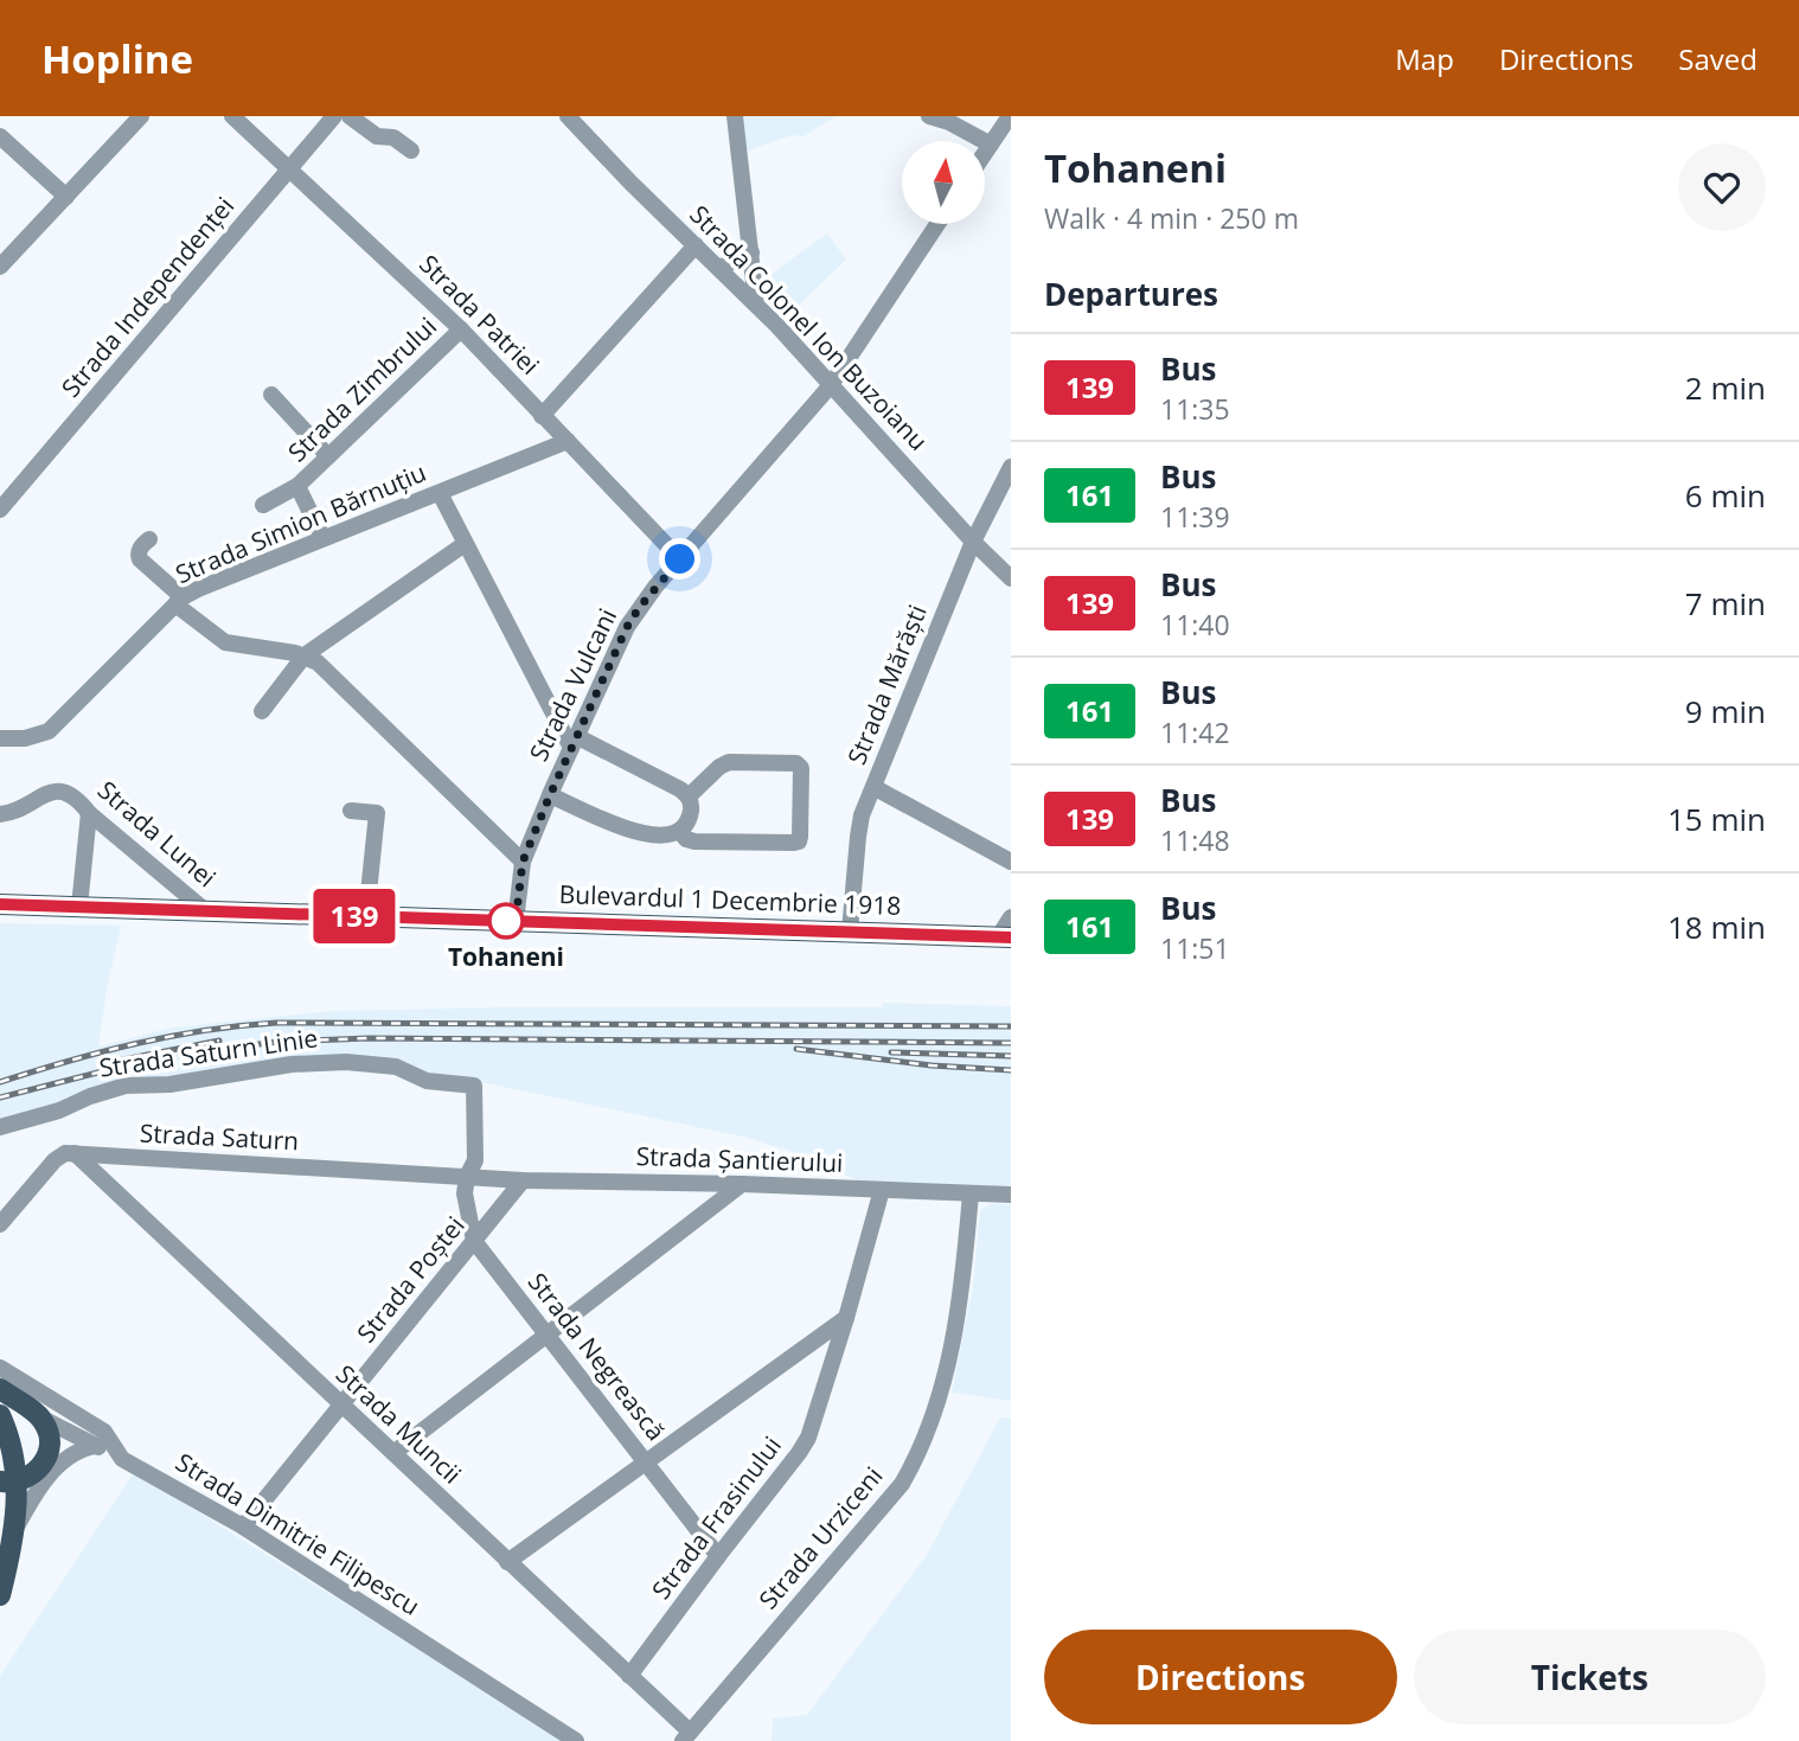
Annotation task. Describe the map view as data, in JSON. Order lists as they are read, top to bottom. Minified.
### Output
{"streets":{"main road":["Bulevardul 1 Decembrie 1918"],"street":["Strada Independenței","Strada Patriei","Strada Colonel Ion Buzoianu","Strada Zimbrului","Strada Simion Bărnuțiu","Strada Vulcani","Strada Mărăști","Strada Lunei","Strada Saturn Linie","Strada Saturn","Strada Șantierului","Strada Poștei","Strada Negrească","Strada Muncii","Strada Frasinului","Strada Dimitrie Filipescu","Strada Urziceni"]},"crossings":[["Strada Independenței","Strada Patriei"],["Strada Patriei","Strada Zimbrului"],["Strada Patriei","Strada Simion Bărnuțiu"],["Strada Patriei","Strada Vulcani"],["Strada Colonel Ion Buzoianu","Strada Vulcani"],["Strada Colonel Ion Buzoianu","Strada Mărăști"],["Strada Zimbrului","Strada Simion Bărnuțiu"],["Strada Vulcani","Bulevardul 1 Decembrie 1918"],["Strada Mărăști","Bulevardul 1 Decembrie 1918"],["Strada Lunei","Bulevardul 1 Decembrie 1918"],["Strada Saturn Linie","Strada Saturn"],["Strada Saturn Linie","Strada Șantierului"],["Strada Saturn Linie","Strada Negrească"],["Strada Saturn","Strada Șantierului"],["Strada Saturn","Strada Negrească"],["Strada Saturn","Strada Muncii"],["Strada Șantierului","Strada Poștei"],["Strada Șantierului","Strada Negrească"],["Strada Șantierului","Strada Frasinului"],["Strada Șantierului","Strada Urziceni"],["Strada Poștei","Strada Negrească"],["Strada Poștei","Strada Muncii"],["Strada Poștei","Strada Dimitrie Filipescu"],["Strada Negrească","Strada Frasinului"],["Strada Muncii","Strada Frasinului"],["Strada Muncii","Strada Urziceni"]],"places":["Tohaneni"],"lines":["bus line 139"],"north":"top","page":{"header":"Hopline","nav":["Map","Directions","Saved"],"on_map":"139","heading":[["Tohaneni","Walk · 4 min · 250 m"],"Departures"],"list":[{"mark":"139","name":"Bus","note":"11:35","value":"2 min"},{"mark":"161","name":"Bus","note":"11:39","value":"6 min"},{"mark":"139","name":"Bus","note":"11:40","value":"7 min"},{"mark":"161","name":"Bus","note":"11:42","value":"9 min"},{"mark":"139","name":"Bus","note":"11:48","value":"15 min"},{"mark":"161","name":"Bus","note":"11:51","value":"18 min"}],"buttons":["Directions","Tickets"]}}
